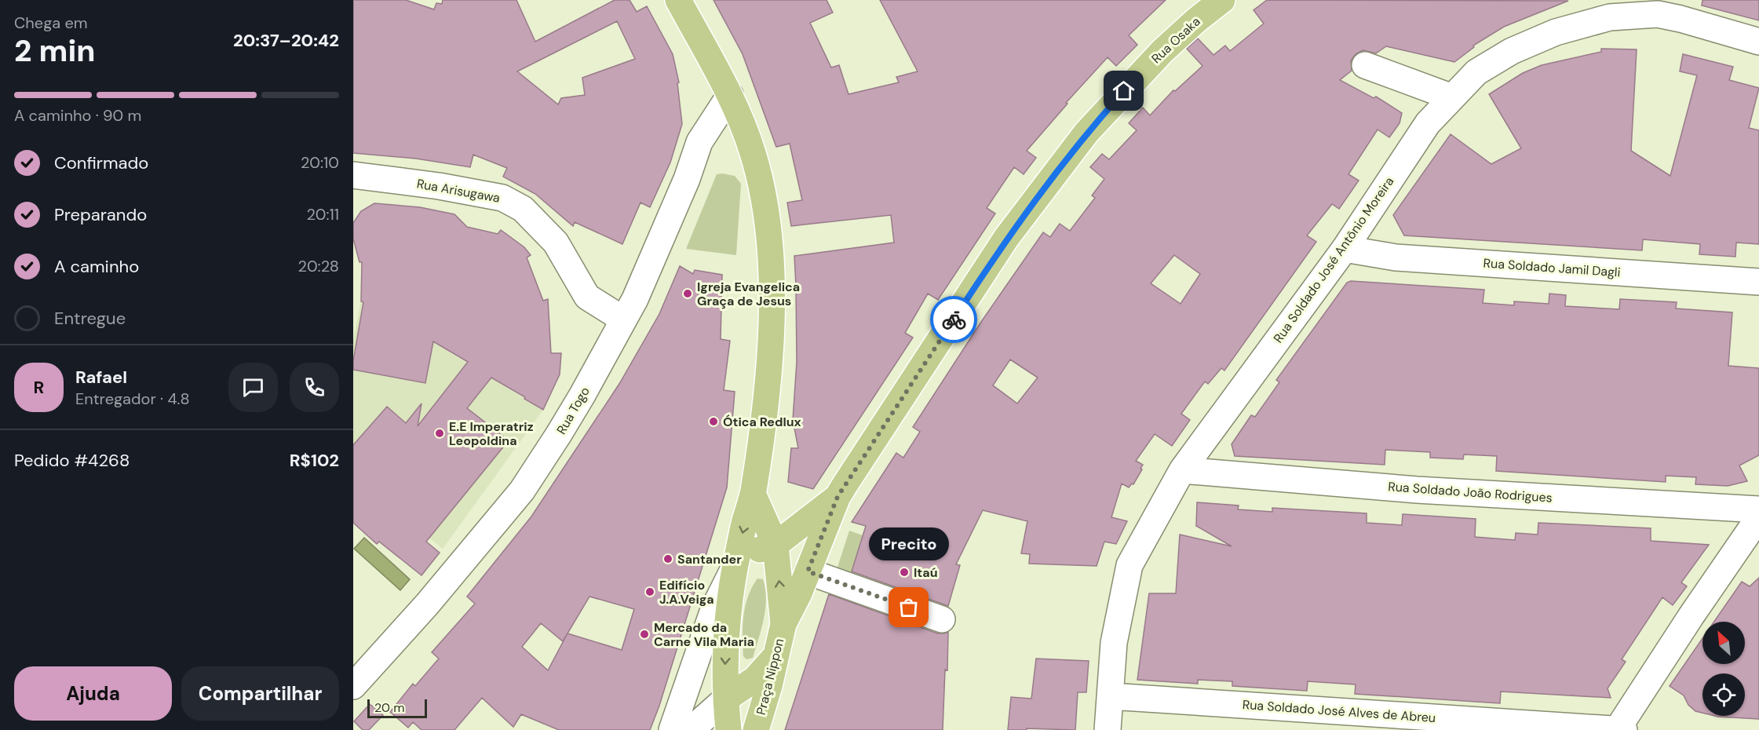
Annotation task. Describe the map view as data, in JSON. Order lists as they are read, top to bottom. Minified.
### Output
{"streets":{"main road":["Rua Osaka","Praça Nippon"],"street":["Rua Arisugawa","Rua Soldado José Antônio Moreira","Rua Soldado Jamil Dagli","Rua Togo","Rua Soldado João Rodrigues","Rua Soldado José Alves de Abreu"]},"crossings":[["Rua Osaka","Praça Nippon"],["Rua Arisugawa","Rua Togo"],["Rua Soldado José Antônio Moreira","Rua Soldado Jamil Dagli"],["Rua Soldado José Antônio Moreira","Rua Soldado João Rodrigues"],["Rua Soldado José Antônio Moreira","Rua Soldado José Alves de Abreu"]],"places":["Igreja Evangelica Graça de Jesus","Ótica Redlux","E.E Imperatriz Leopoldina","Santander","Itaú","Edifício J.A.Veiga","Precito","Mercado da Carne Vila Maria"],"scale_bar":"20 m","north":"top left","page":{"heading":["2 min","Chega em","20:37–20:42"],"panel":["Rafael","Entregador · 4.8","Pedido #4268","R$102"],"bar":"A caminho · 90 m","list":[["Confirmado","20:10"],["Preparando","20:11"],["A caminho","20:28"],"Entregue"],"round":"R","bubble":"Precito","buttons":["Ajuda","Compartilhar"],"scale":"20 m"}}
